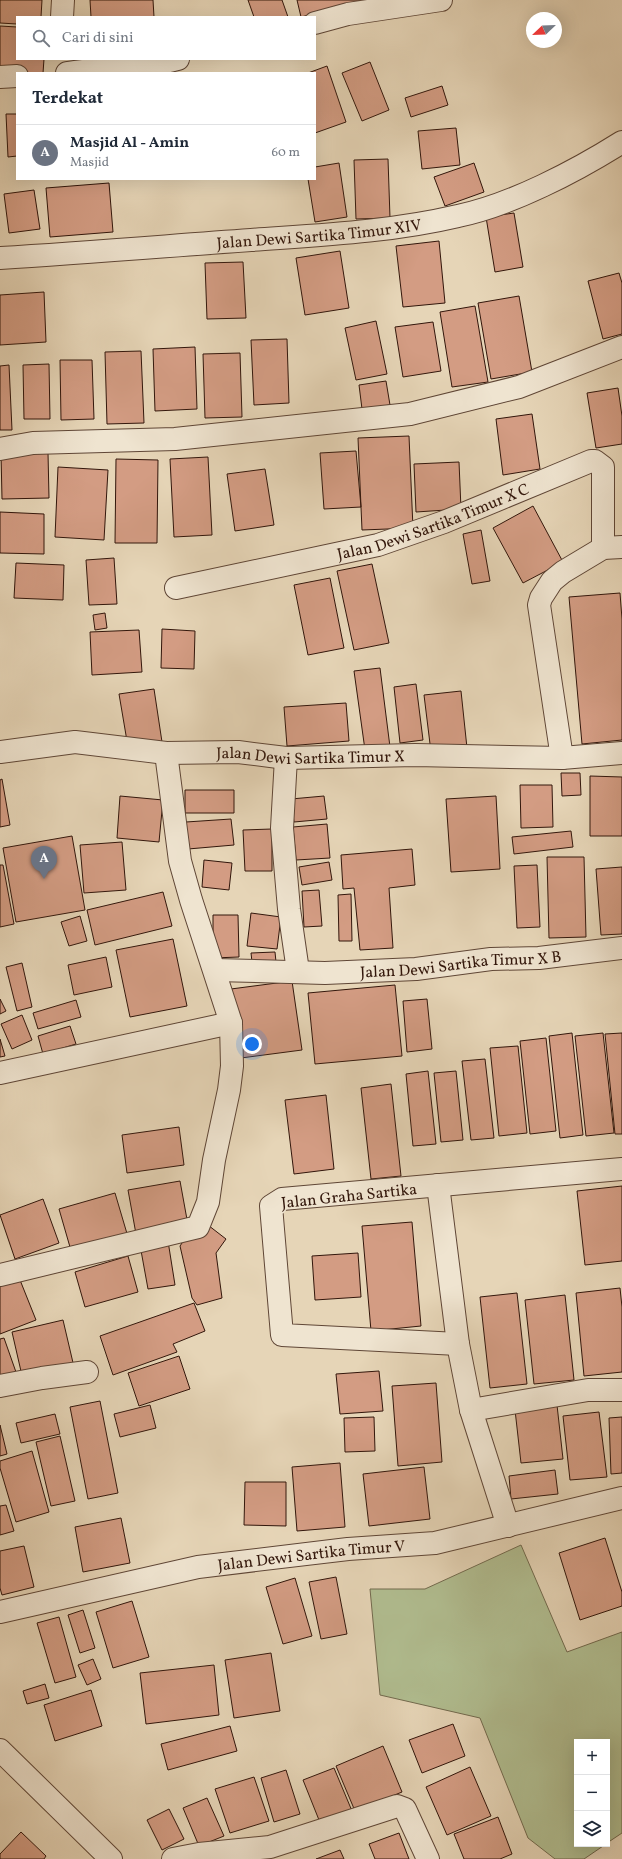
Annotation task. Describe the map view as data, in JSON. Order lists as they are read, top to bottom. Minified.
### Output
{"streets":{"street":["Jalan Dewi Sartika Timur XIV","Jalan Dewi Sartika Timur X C","Jalan Dewi Sartika Timur X","Jalan Dewi Sartika Timur X B","Jalan Graha Sartika","Jalan Dewi Sartika Timur V"]},"crossings":[["Jalan Dewi Sartika Timur X C","Jalan Dewi Sartika Timur X"],["Jalan Graha Sartika","Jalan Dewi Sartika Timur V"]],"north":"bottom left","page":{"search":"Cari di sini","heading":"Terdekat","list":[{"mark":"A","name":"Masjid Al - Amin","note":"Masjid","value":"60 m"}],"pins":"A","map_buttons":["+","−"]}}
